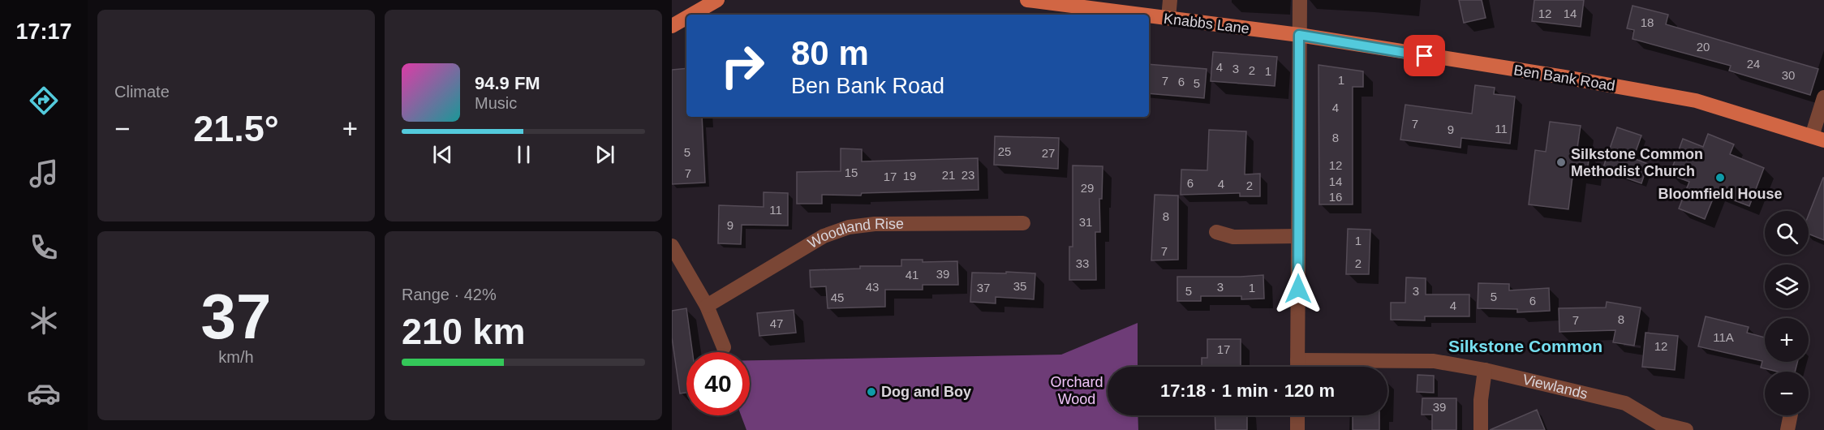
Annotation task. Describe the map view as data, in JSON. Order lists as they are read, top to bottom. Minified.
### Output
{"streets":{"main road":["Knabbs Lane","Ben Bank Road"],"street":["Woodland Rise","Viewlands"]},"crossings":[["Knabbs Lane","Ben Bank Road"]],"districts":["Silkstone Common"],"parks":["Orchard Wood"],"places":["Silkstone Common Methodist Church","Bloomfield House","Dog and Boy"],"house_numbers":["12","14","18","20","24","4","3","2","1","30","1","7","6","5","4","7","11","9","8","25","5","27","12","15","7","21","23","19","17","14","6","4","2","29","16","11","8","31","9","1","7","33","2","39","41","35","43","3","37","1","5","3","5","45","6","4","8","7","47","11A","12","17","39"],"page":{"tabs":"17:17","tile":["Climate",["37","km/h"],["Range · 42%","210 km"]],"turn":["80 m","Ben Bank Road"],"song":["94.9 FM","Music"],"heat":["−","21.5°","+"],"map_buttons":["+","−"],"limit":"40","trip":"17:18 · 1 min · 120 m"}}
